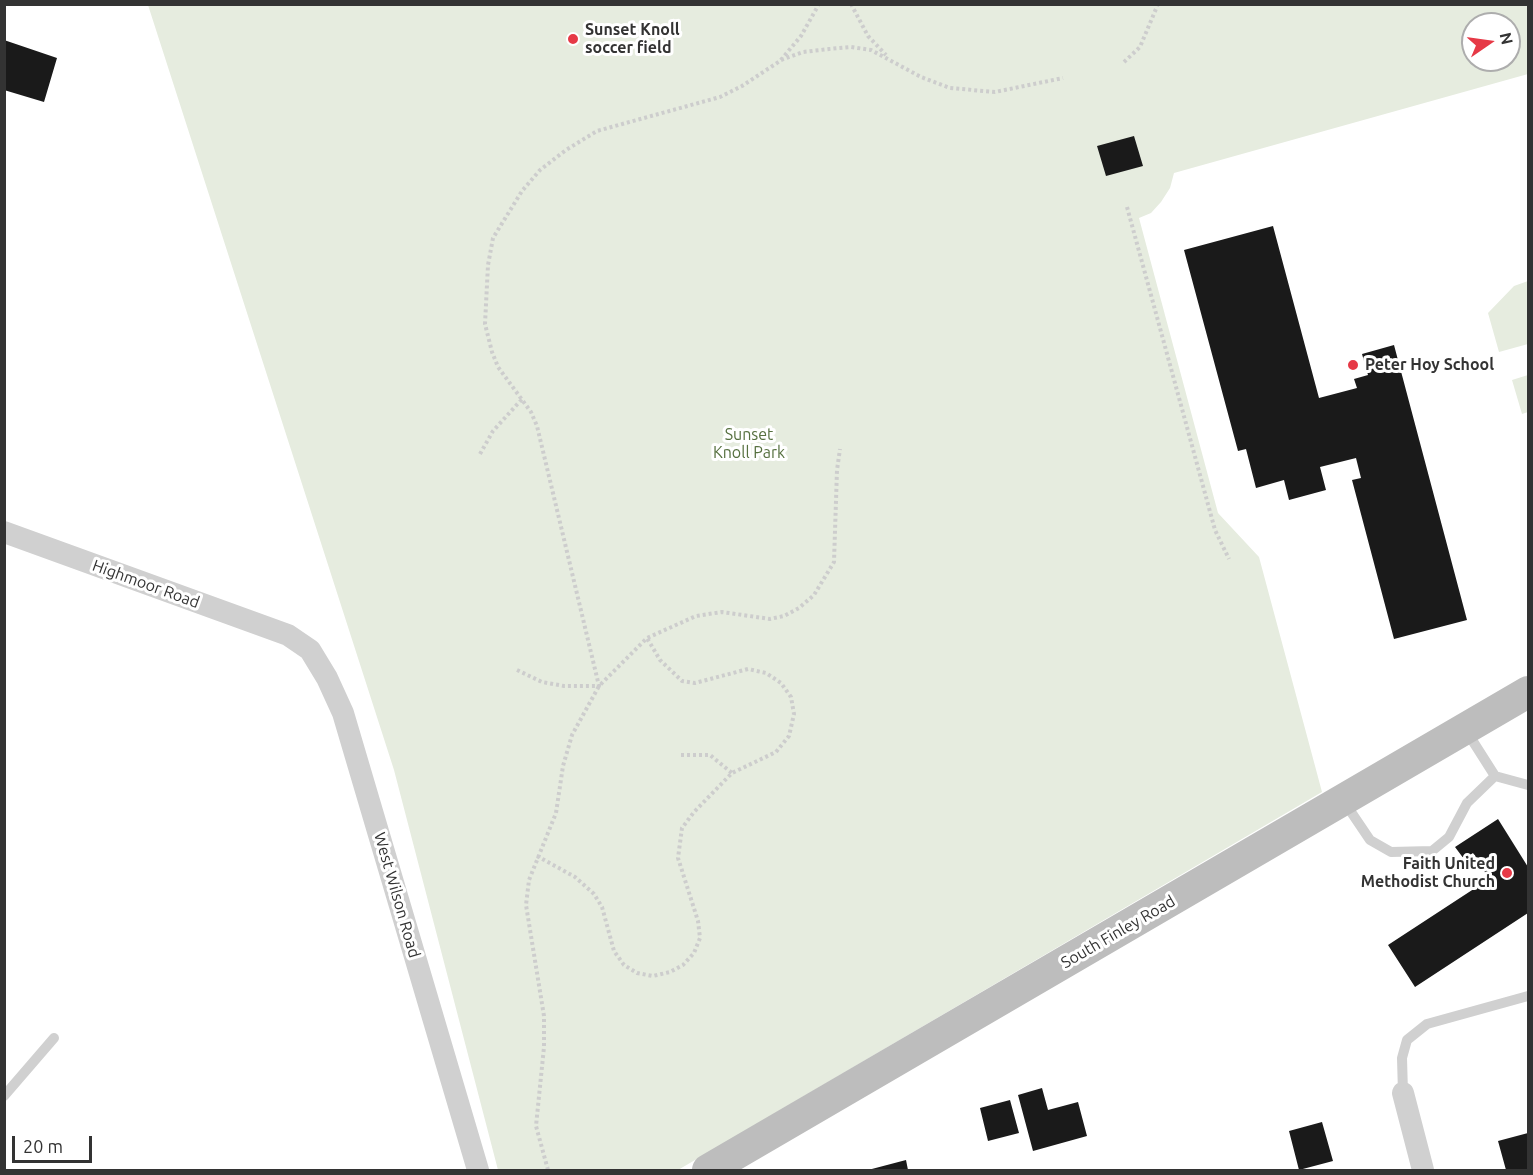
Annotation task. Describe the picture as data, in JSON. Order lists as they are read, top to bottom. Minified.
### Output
{"streets":{"main road":["South Finley Road"],"street":["Highmoor Road","West Wilson Road"]},"crossings":[["Highmoor Road","West Wilson Road"]],"parks":["Sunset Knoll Park"],"places":["Sunset Knoll soccer field","Peter Hoy School","Faith United Methodist Church"],"scale_bar":"20 m","north":"right"}
